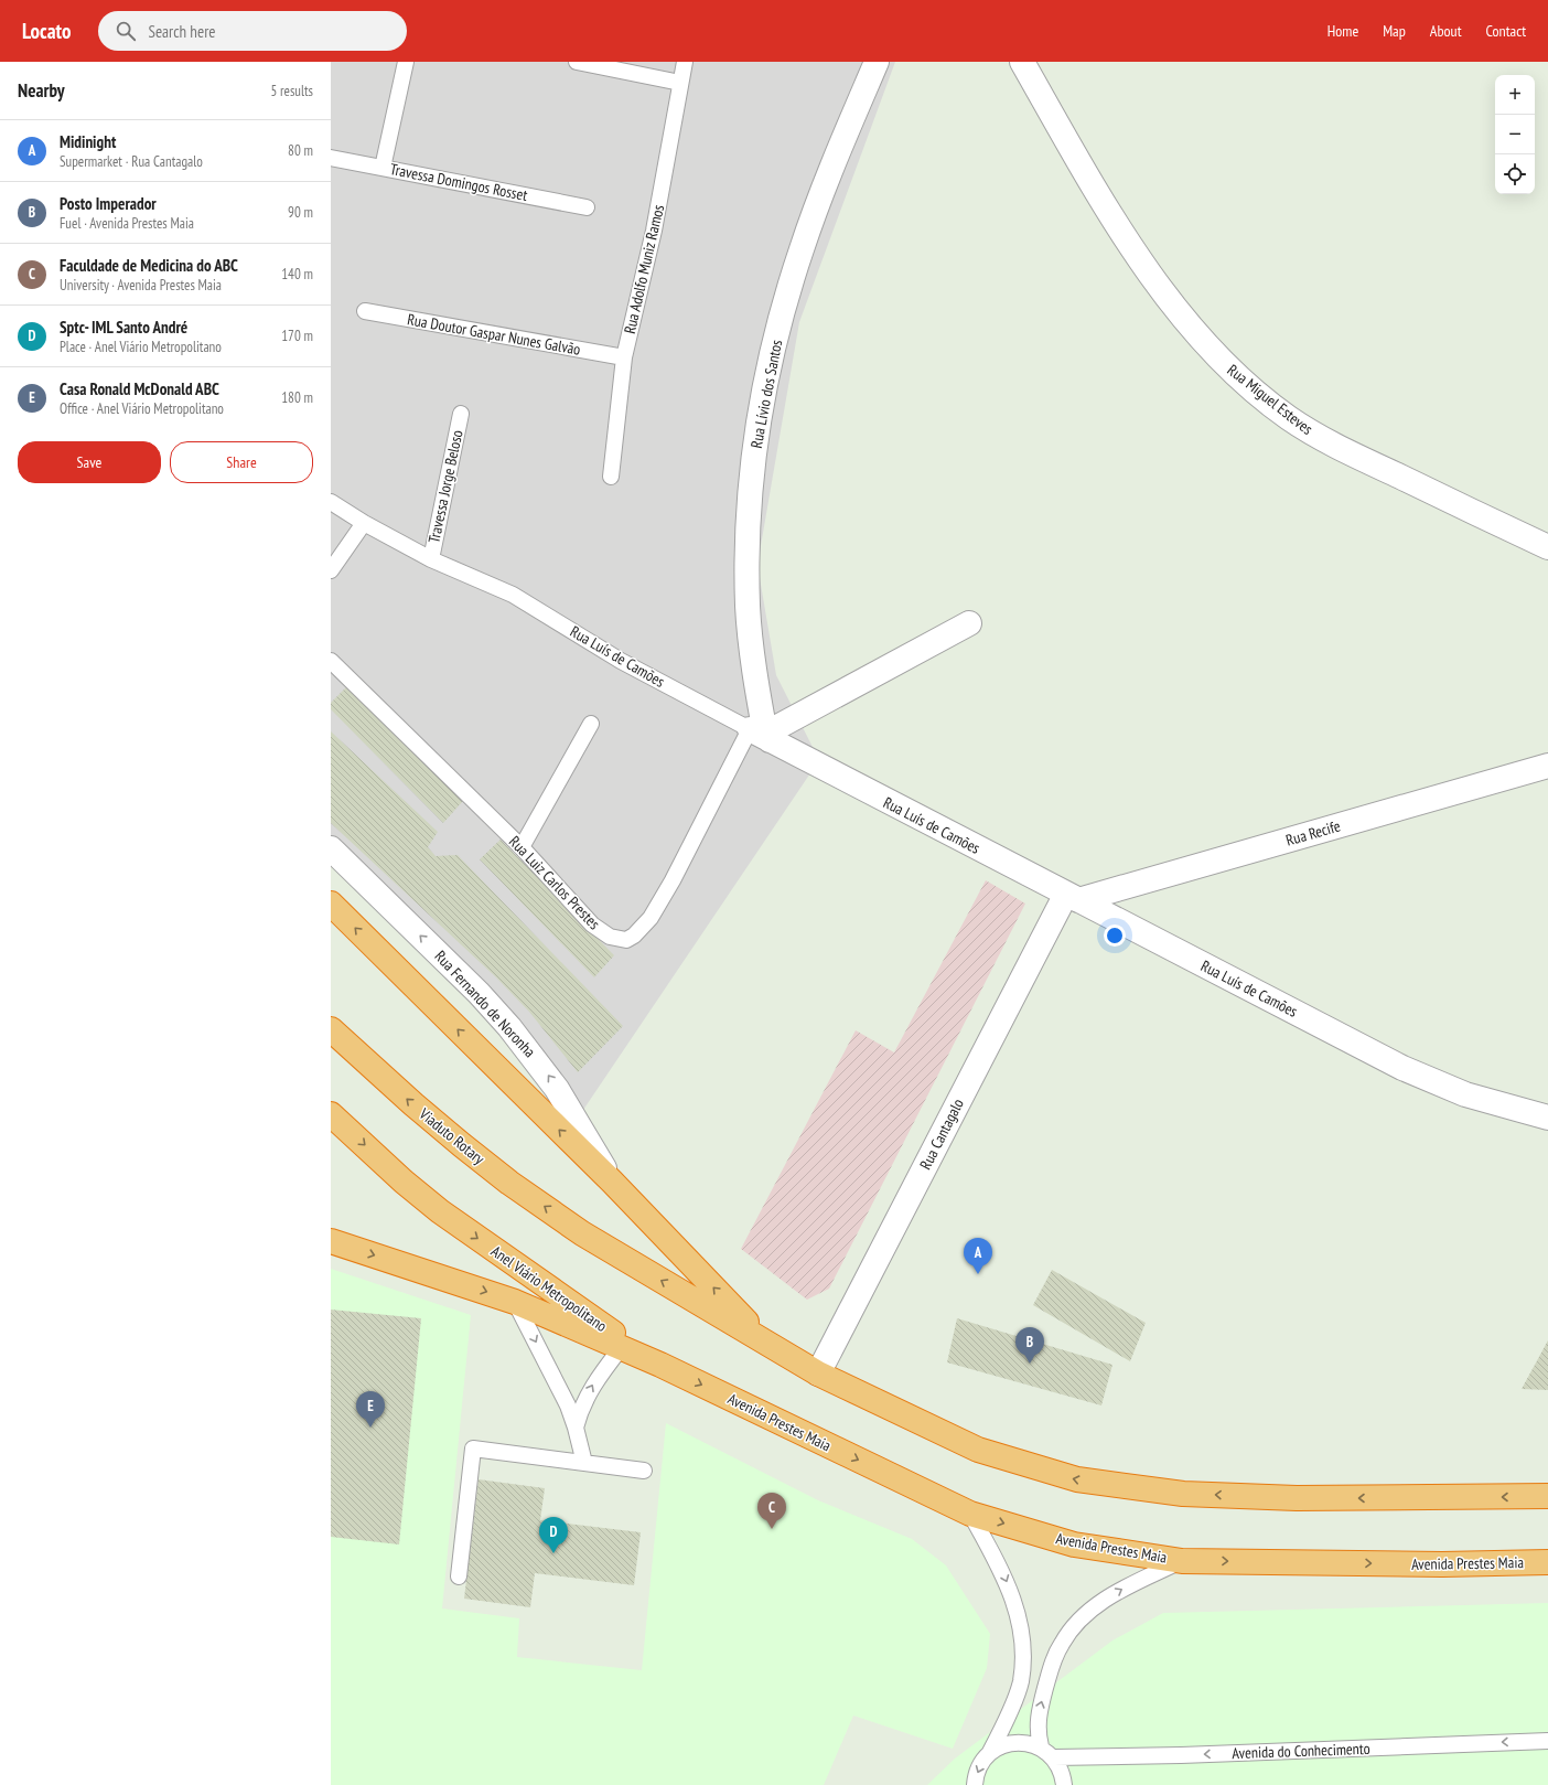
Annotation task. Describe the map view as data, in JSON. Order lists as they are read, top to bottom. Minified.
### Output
{"streets":{"highway":["Viaduto Rotary","Anel Viário Metropolitano","Avenida Prestes Maia"],"street":["Rua Lívio dos Santos","Rua Miguel Esteves","Rua Luís de Camões","Rua Recife","Rua Fernando de Noronha","Rua Cantagalo"],"lane":["Travessa Domingos Rosset","Rua Adolfo Muniz Ramos","Rua Doutor Gaspar Nunes Galvão","Travessa Jorge Beloso","Rua Luiz Carlos Prestes","Avenida do Conhecimento"]},"crossings":[["Rua Adolfo Muniz Ramos","Rua Doutor Gaspar Nunes Galvão"],["Rua Lívio dos Santos","Rua Luís de Camões"],["Rua Lívio dos Santos","Rua Luiz Carlos Prestes"],["Travessa Jorge Beloso","Rua Luís de Camões"],["Rua Luís de Camões","Rua Recife"],["Rua Luís de Camões","Rua Luiz Carlos Prestes"],["Rua Luís de Camões","Rua Cantagalo"],["Rua Recife","Rua Cantagalo"],["Anel Viário Metropolitano","Avenida Prestes Maia"]],"one_way":["Rua Fernando de Noronha","Avenida do Conhecimento"],"page":{"header":"Locato","search":"Search here","nav":["Home","Map","About","Contact"],"heading":["Nearby","5 results"],"map_buttons":["+","−"],"list":[{"mark":"A","name":"Midinight","note":"Supermarket · Rua Cantagalo","value":"80 m"},{"mark":"B","name":"Posto Imperador","note":"Fuel · Avenida Prestes Maia","value":"90 m"},{"mark":"C","name":"Faculdade de Medicina do ABC","note":"University · Avenida Prestes Maia","value":"140 m"},{"mark":"D","name":"Sptc- IML Santo André","note":"Place · Anel Viário Metropolitano","value":"170 m"},{"mark":"E","name":"Casa Ronald McDonald ABC","note":"Office · Anel Viário Metropolitano","value":"180 m"}],"buttons":["Save","Share"],"pins":["A","B","E","C","D"]}}
